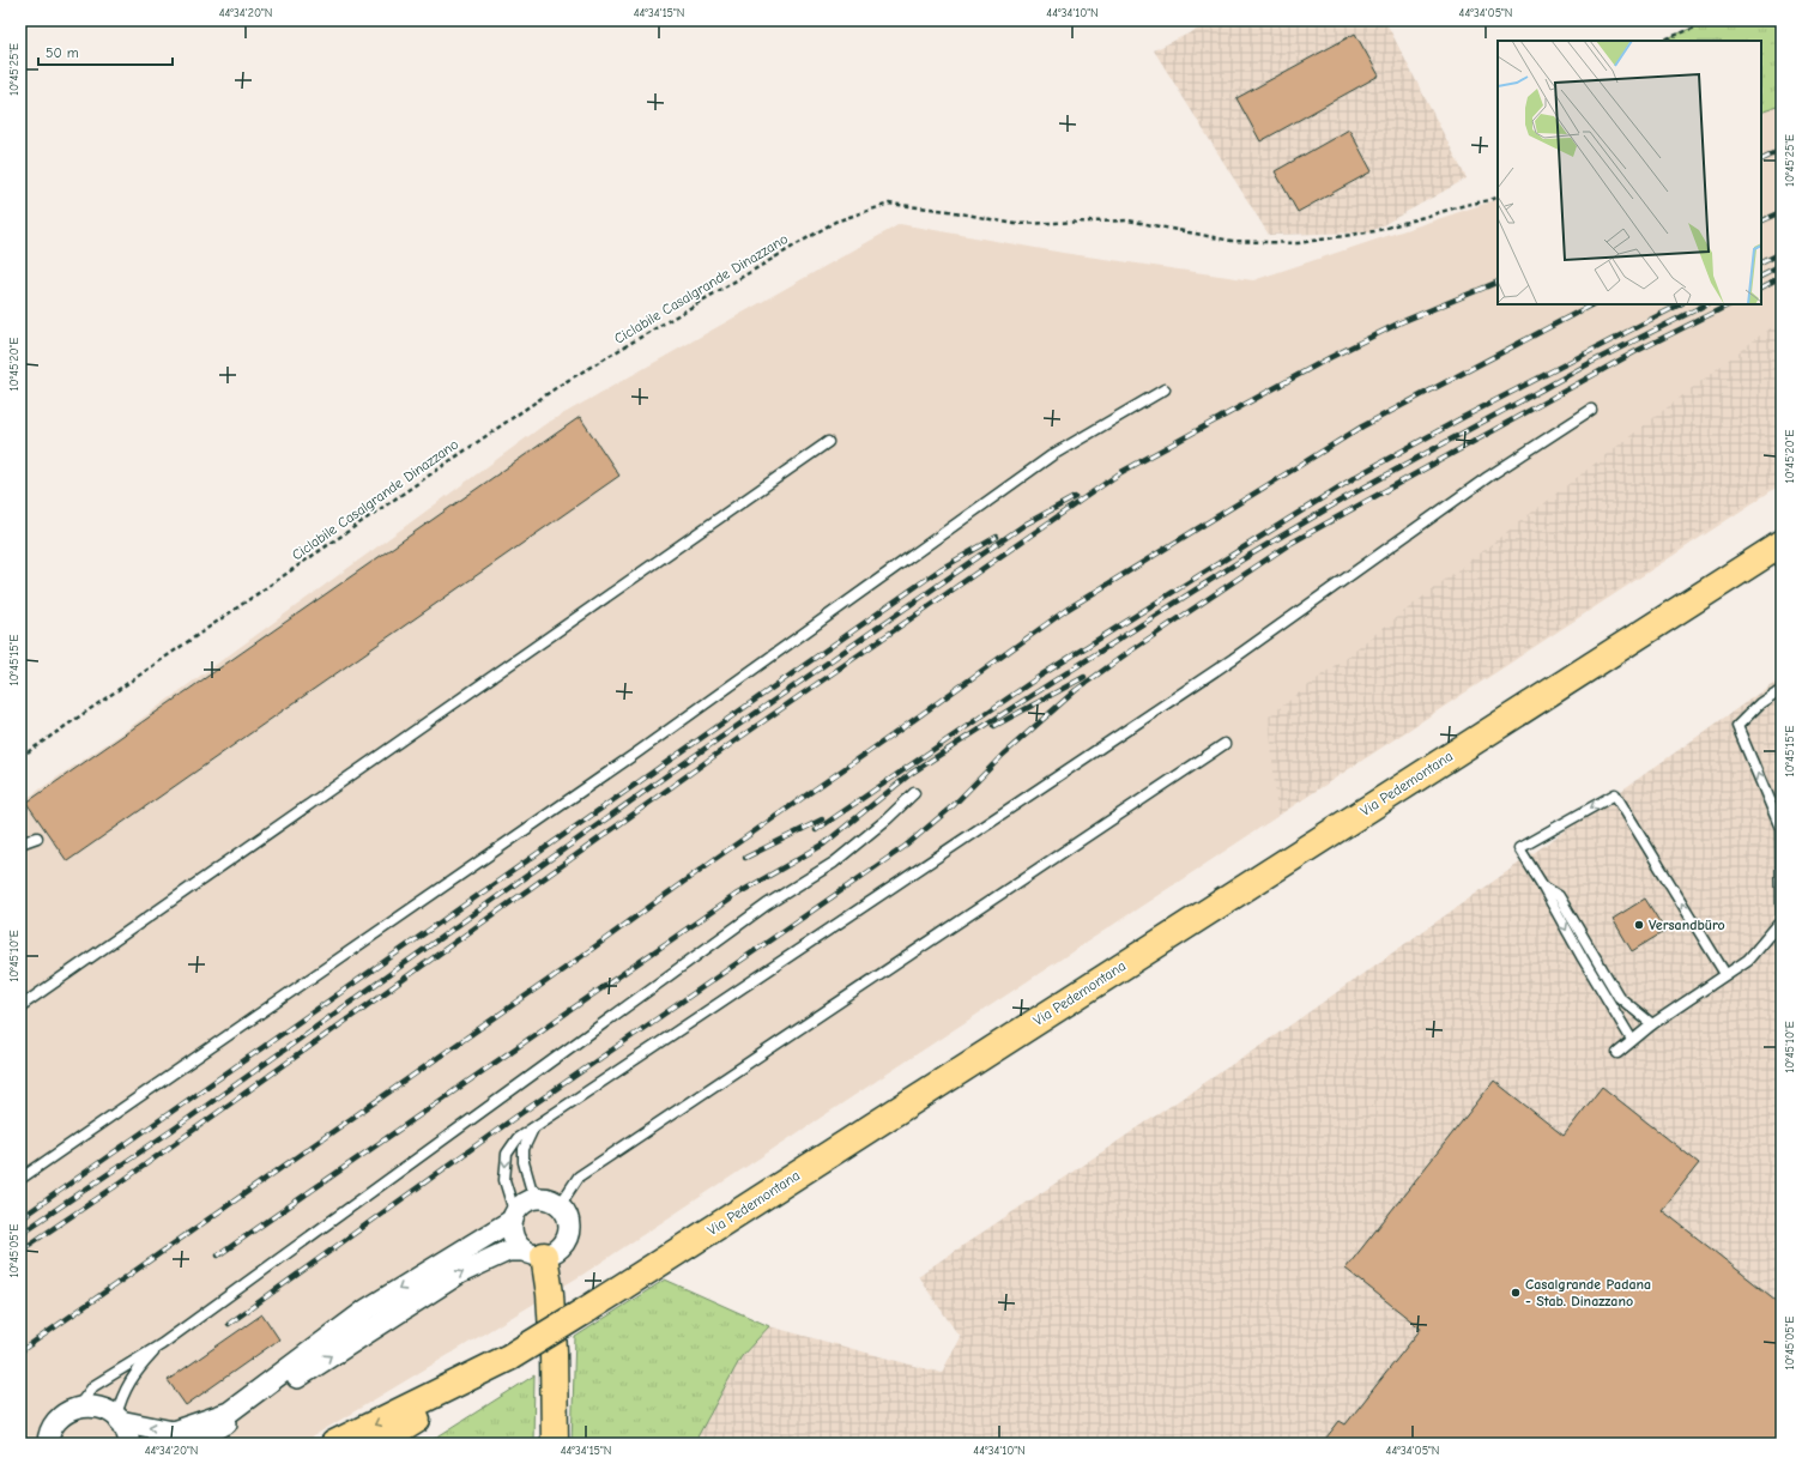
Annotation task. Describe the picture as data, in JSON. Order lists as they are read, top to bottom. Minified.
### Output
{"streets":{"main road":["Via Pedemontana"],"path":["Ciclabile Casalgrande Dinazzano"]},"places":["Versandbüro","Casalgrande Padana - Stab. Dinazzano"],"scale_bar":"50 m","coordinates":["44°34'20\"N","44°34'15\"N","44°34'10\"N","44°34'05\"N","10°45'25\"E","10°45'20\"E","10°45'15\"E","10°45'10\"E","10°45'05\"E"]}
